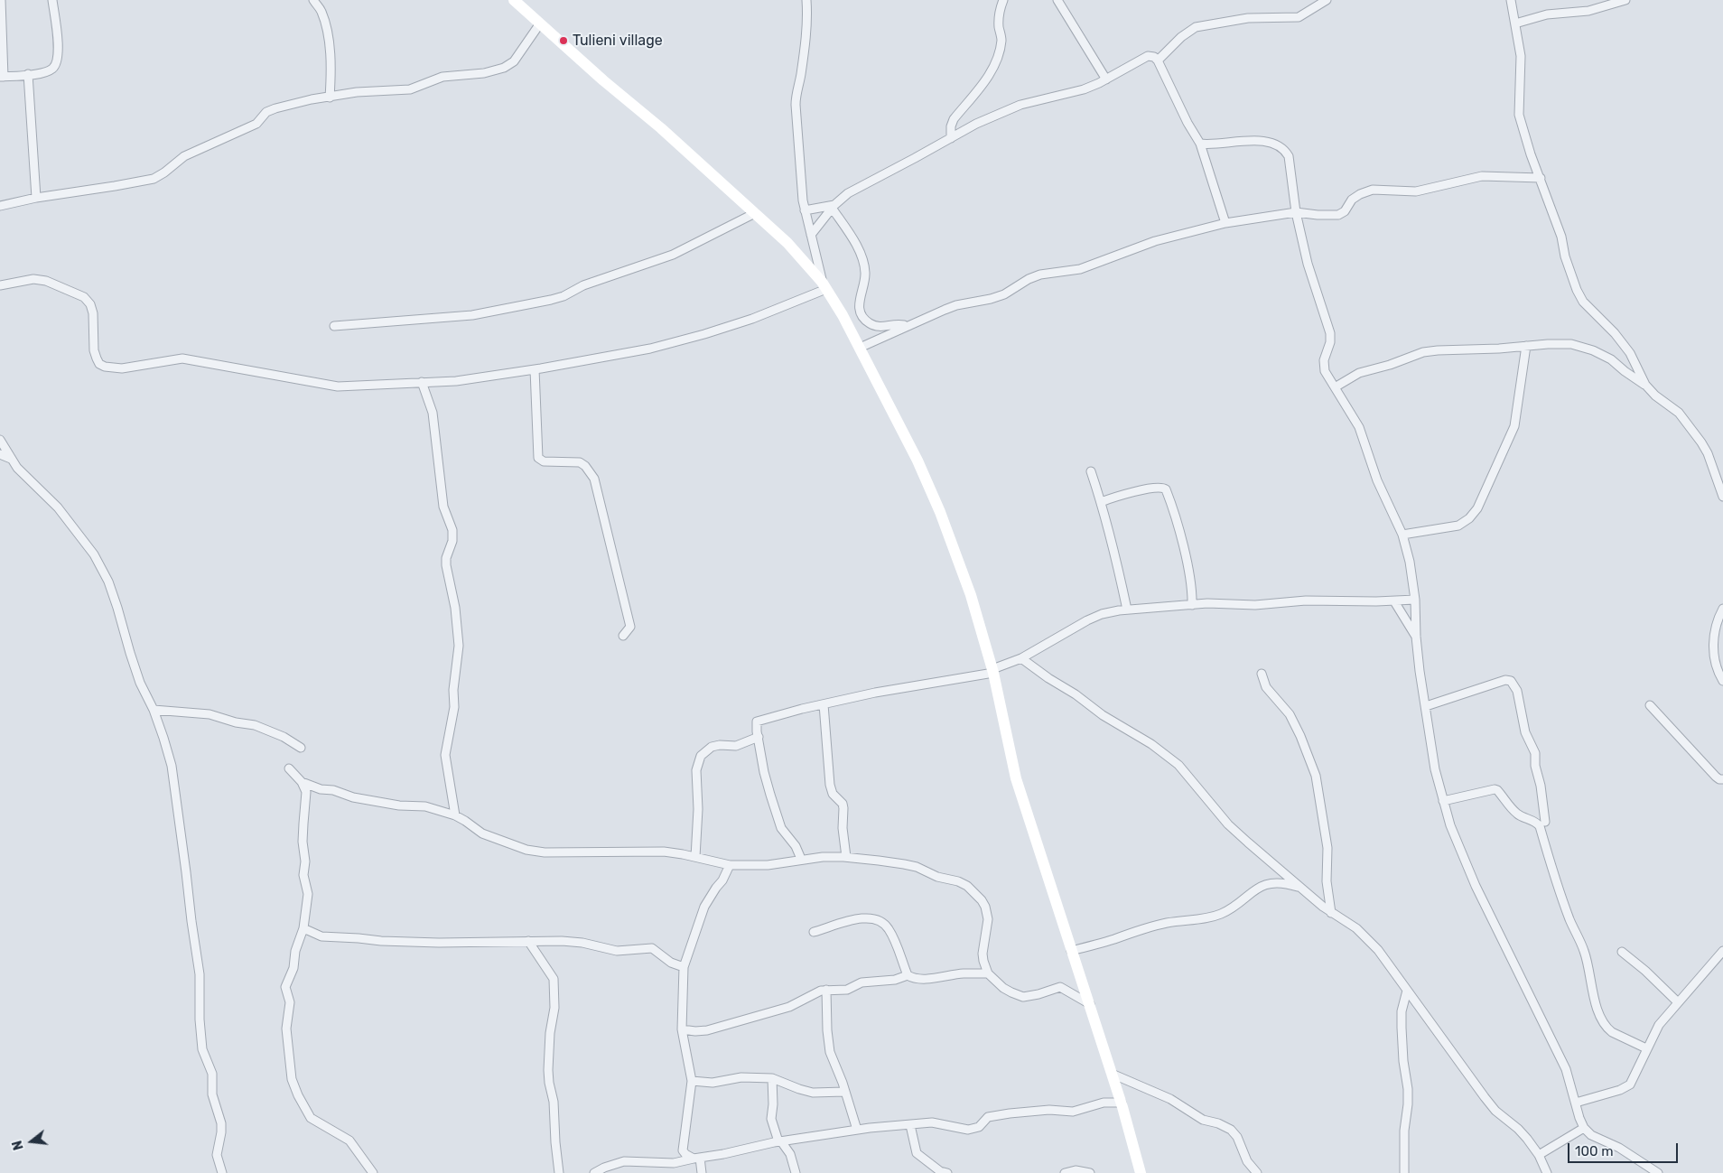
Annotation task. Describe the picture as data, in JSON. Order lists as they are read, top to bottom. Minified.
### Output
{"places":["Tulieni village"],"scale_bar":"100 m","north":"left"}
